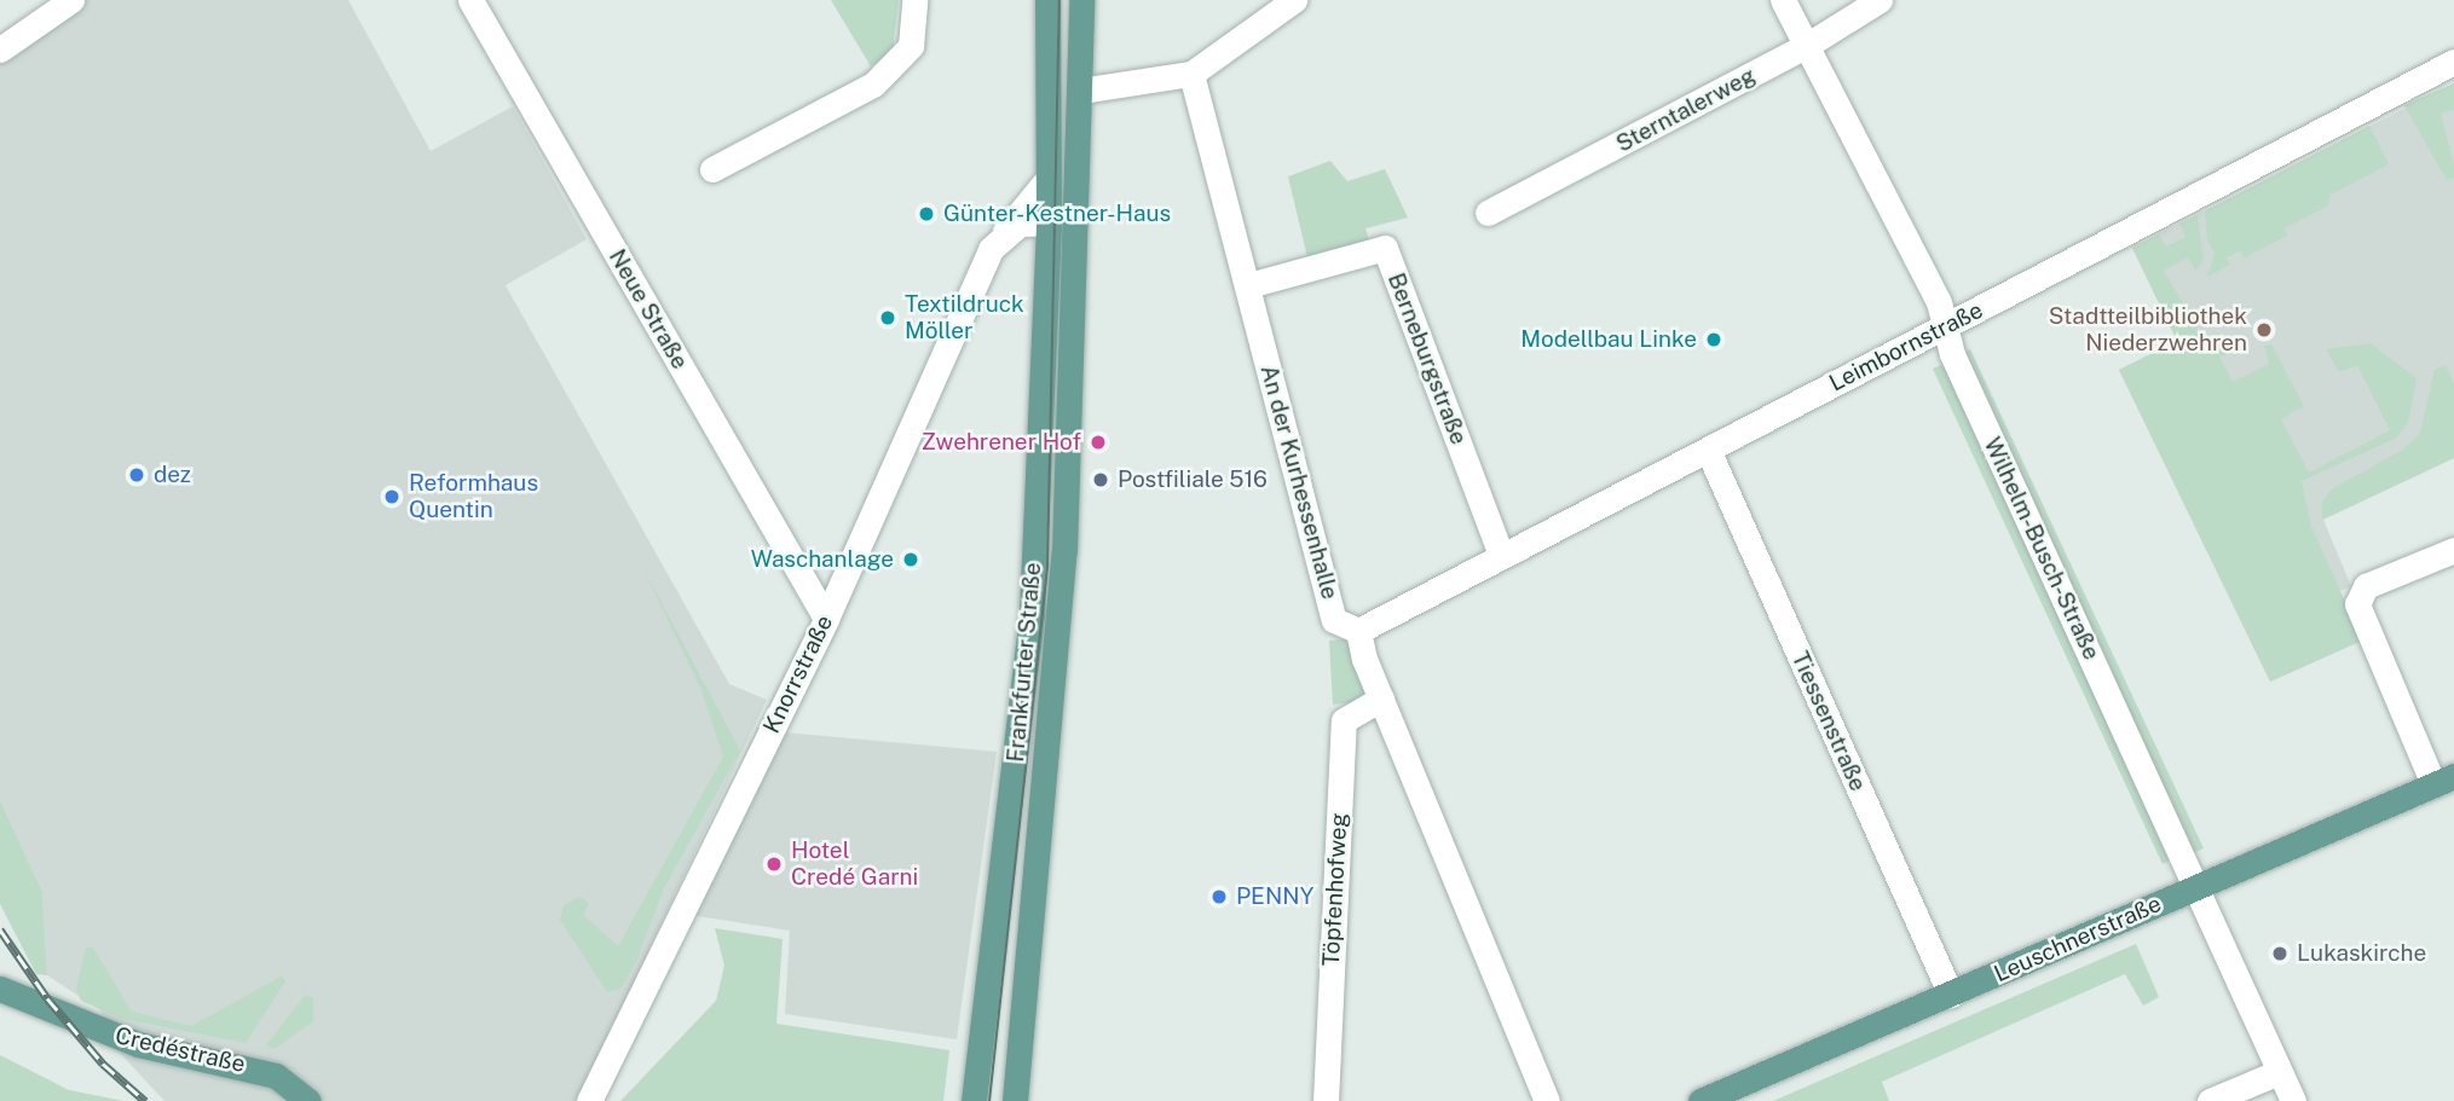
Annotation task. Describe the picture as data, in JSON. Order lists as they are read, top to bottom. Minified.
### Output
{"streets":{"main road":["Frankfurter Straße","Leuschnerstraße","Credéstraße"],"street":["Sterntalerweg","Neue Straße","Leimbornstraße","Berneburgstraße","An der Kurhessenhalle","Wilhelm-Busch-Straße","Knorrstraße","Tiessenstraße","Töpfenhofweg"]},"crossings":[["Sterntalerweg","Wilhelm-Busch-Straße"],["Neue Straße","Knorrstraße"],["Leimbornstraße","Berneburgstraße"],["Leimbornstraße","An der Kurhessenhalle"],["Leimbornstraße","Wilhelm-Busch-Straße"],["Leimbornstraße","Tiessenstraße"],["Berneburgstraße","An der Kurhessenhalle"],["An der Kurhessenhalle","Töpfenhofweg"],["Wilhelm-Busch-Straße","Leuschnerstraße"],["Frankfurter Straße","Knorrstraße"],["Tiessenstraße","Leuschnerstraße"]],"places":["Günter-Kestner-Haus","Textildruck Möller","Stadtteilbibliothek Niederzwehren","Modellbau Linke","Zwehrener Hof","dez","Postfiliale 516","Reformhaus Quentin","Waschanlage","Hotel Credé Garni","PENNY","Lukaskirche"]}
